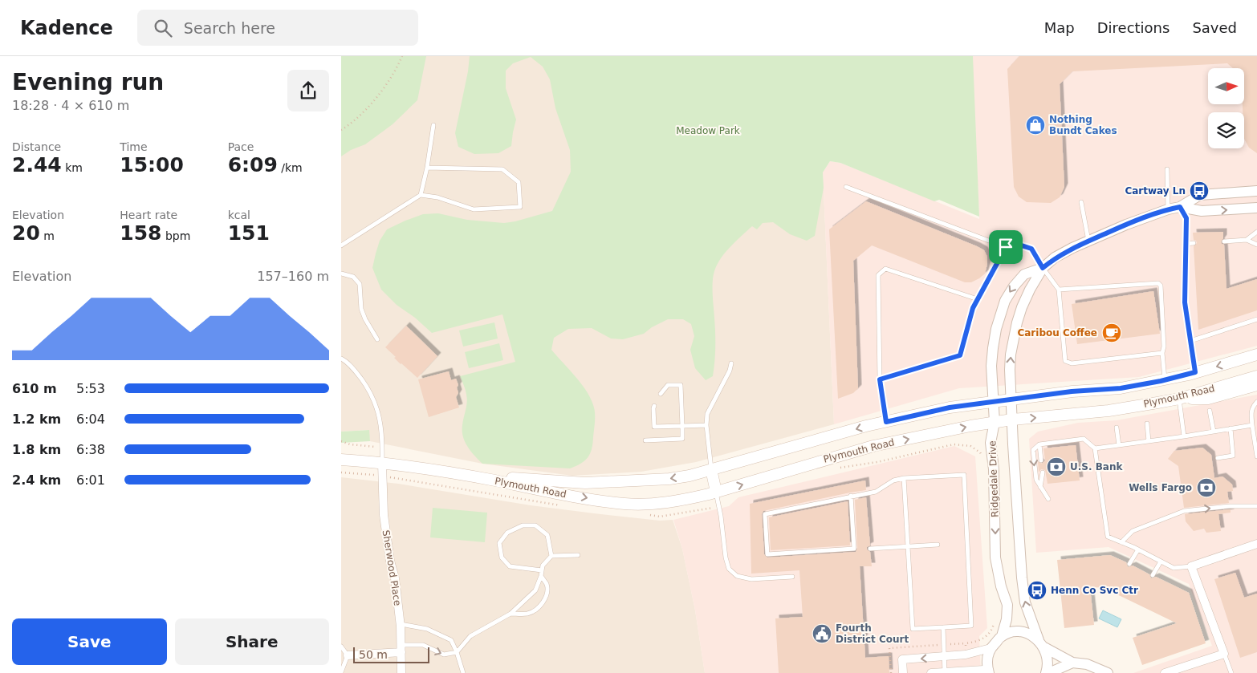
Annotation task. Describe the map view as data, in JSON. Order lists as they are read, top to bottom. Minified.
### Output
{"streets":{"main road":["Plymouth Road"],"street":["Ridgedale Drive","Sherwood Place"]},"crossings":[["Plymouth Road","Ridgedale Drive"],["Plymouth Road","Sherwood Place"]],"parks":["Meadow Park"],"places":{"shop":["Nothing Bundt Cakes"],"bus stop":["Cartway Ln","Henn Co Svc Ctr"],"cafe":["Caribou Coffee"],"bank":["U.S. Bank","Wells Fargo"],"public building":["Fourth District Court"]},"scale_bar":"50 m","north":"right","page":{"header":"Kadence","search":"Search here","nav":["Map","Directions","Saved"],"heading":["Evening run","18:28 · 4 × 610 m"],"stats":[["Distance","2.44 km"],["Time","15:00"],["Pace","6:09 /km"],["Elevation","20 m"],["Heart rate","158 bpm"],["kcal","151"]],"chart":["Elevation","157–160 m"],"list":[{"name":"610 m","note":"5:53"},{"name":"1.2 km","note":"6:04"},{"name":"1.8 km","note":"6:38"},{"name":"2.4 km","note":"6:01"}],"buttons":["Save","Share"],"scale":"50 m"}}
